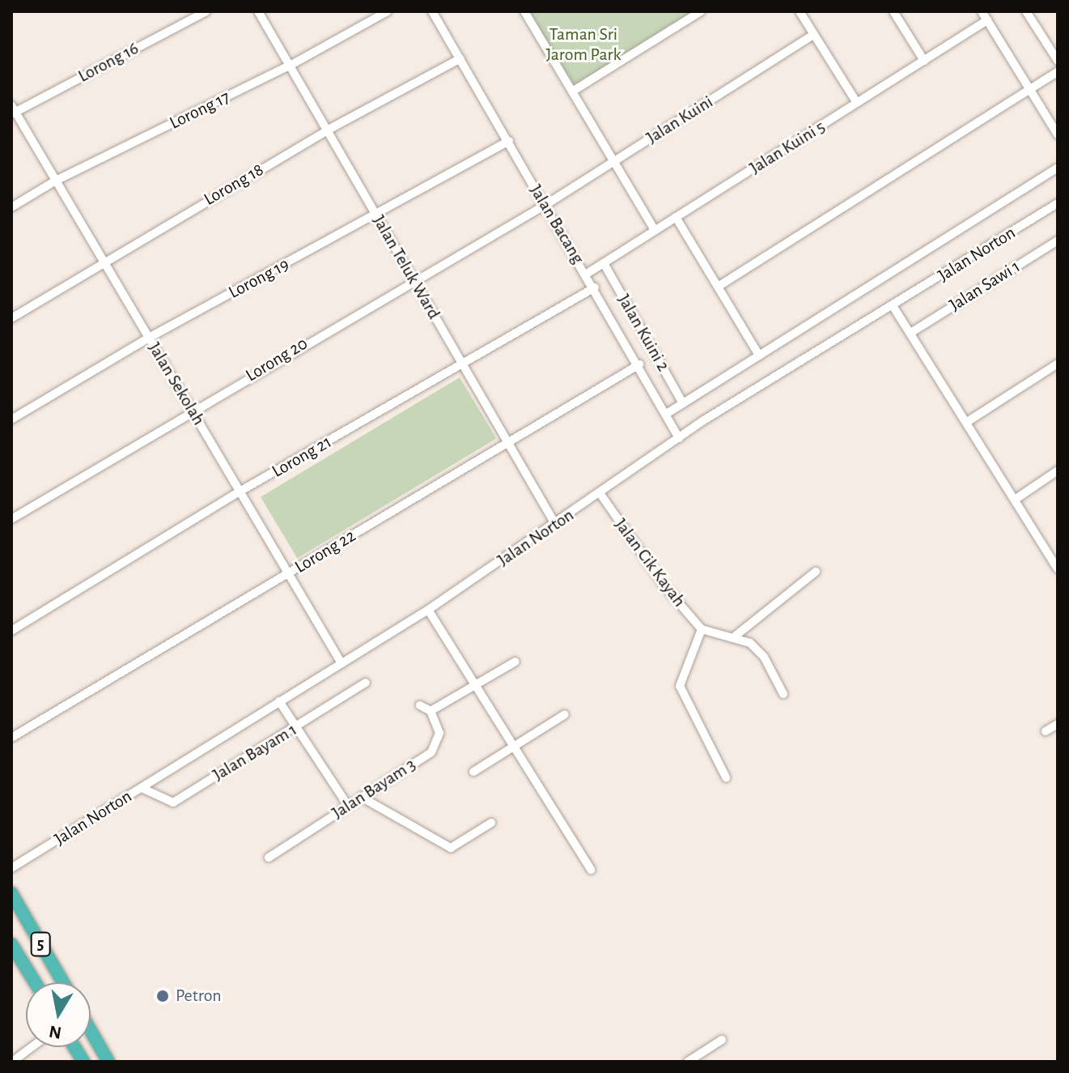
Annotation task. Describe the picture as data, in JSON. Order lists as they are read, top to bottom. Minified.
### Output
{"streets":{"highway":["5"],"street":["Lorong 16","Lorong 17","Jalan Kuini","Jalan Kuini 5","Lorong 18","Jalan Bacang","Jalan Norton","Jalan Teluk Ward","Lorong 19","Jalan Sawi 1","Jalan Kuini 2","Lorong 20","Jalan Sekolah","Lorong 21","Lorong 22","Jalan Cik Kayah","Jalan Bayam 1","Jalan Bayam 3"]},"crossings":[["Lorong 16","Jalan Sekolah"],["Lorong 17","Jalan Teluk Ward"],["Lorong 17","Jalan Sekolah"],["Jalan Kuini","Jalan Bacang"],["Jalan Kuini","Lorong 20"],["Jalan Kuini 5","Jalan Bacang"],["Jalan Kuini 5","Jalan Kuini 2"],["Lorong 18","Jalan Bacang"],["Lorong 18","Jalan Teluk Ward"],["Lorong 18","Jalan Sekolah"],["Jalan Bacang","Jalan Norton"],["Jalan Bacang","Lorong 19"],["Jalan Bacang","Lorong 20"],["Jalan Bacang","Lorong 21"],["Jalan Bacang","Lorong 22"],["Jalan Norton","Jalan Teluk Ward"],["Jalan Norton","Jalan Sekolah"],["Jalan Norton","Jalan Cik Kayah"],["Jalan Norton","Jalan Bayam 1"],["Jalan Teluk Ward","Lorong 19"],["Jalan Teluk Ward","Lorong 20"],["Jalan Teluk Ward","Lorong 21"],["Jalan Teluk Ward","Lorong 22"],["Lorong 19","Jalan Sekolah"],["Lorong 20","Jalan Sekolah"],["Jalan Sekolah","Lorong 21"],["Jalan Sekolah","Lorong 22"]],"parks":["Taman Sri Jarom Park"],"places":["Petron"],"north":"bottom"}
